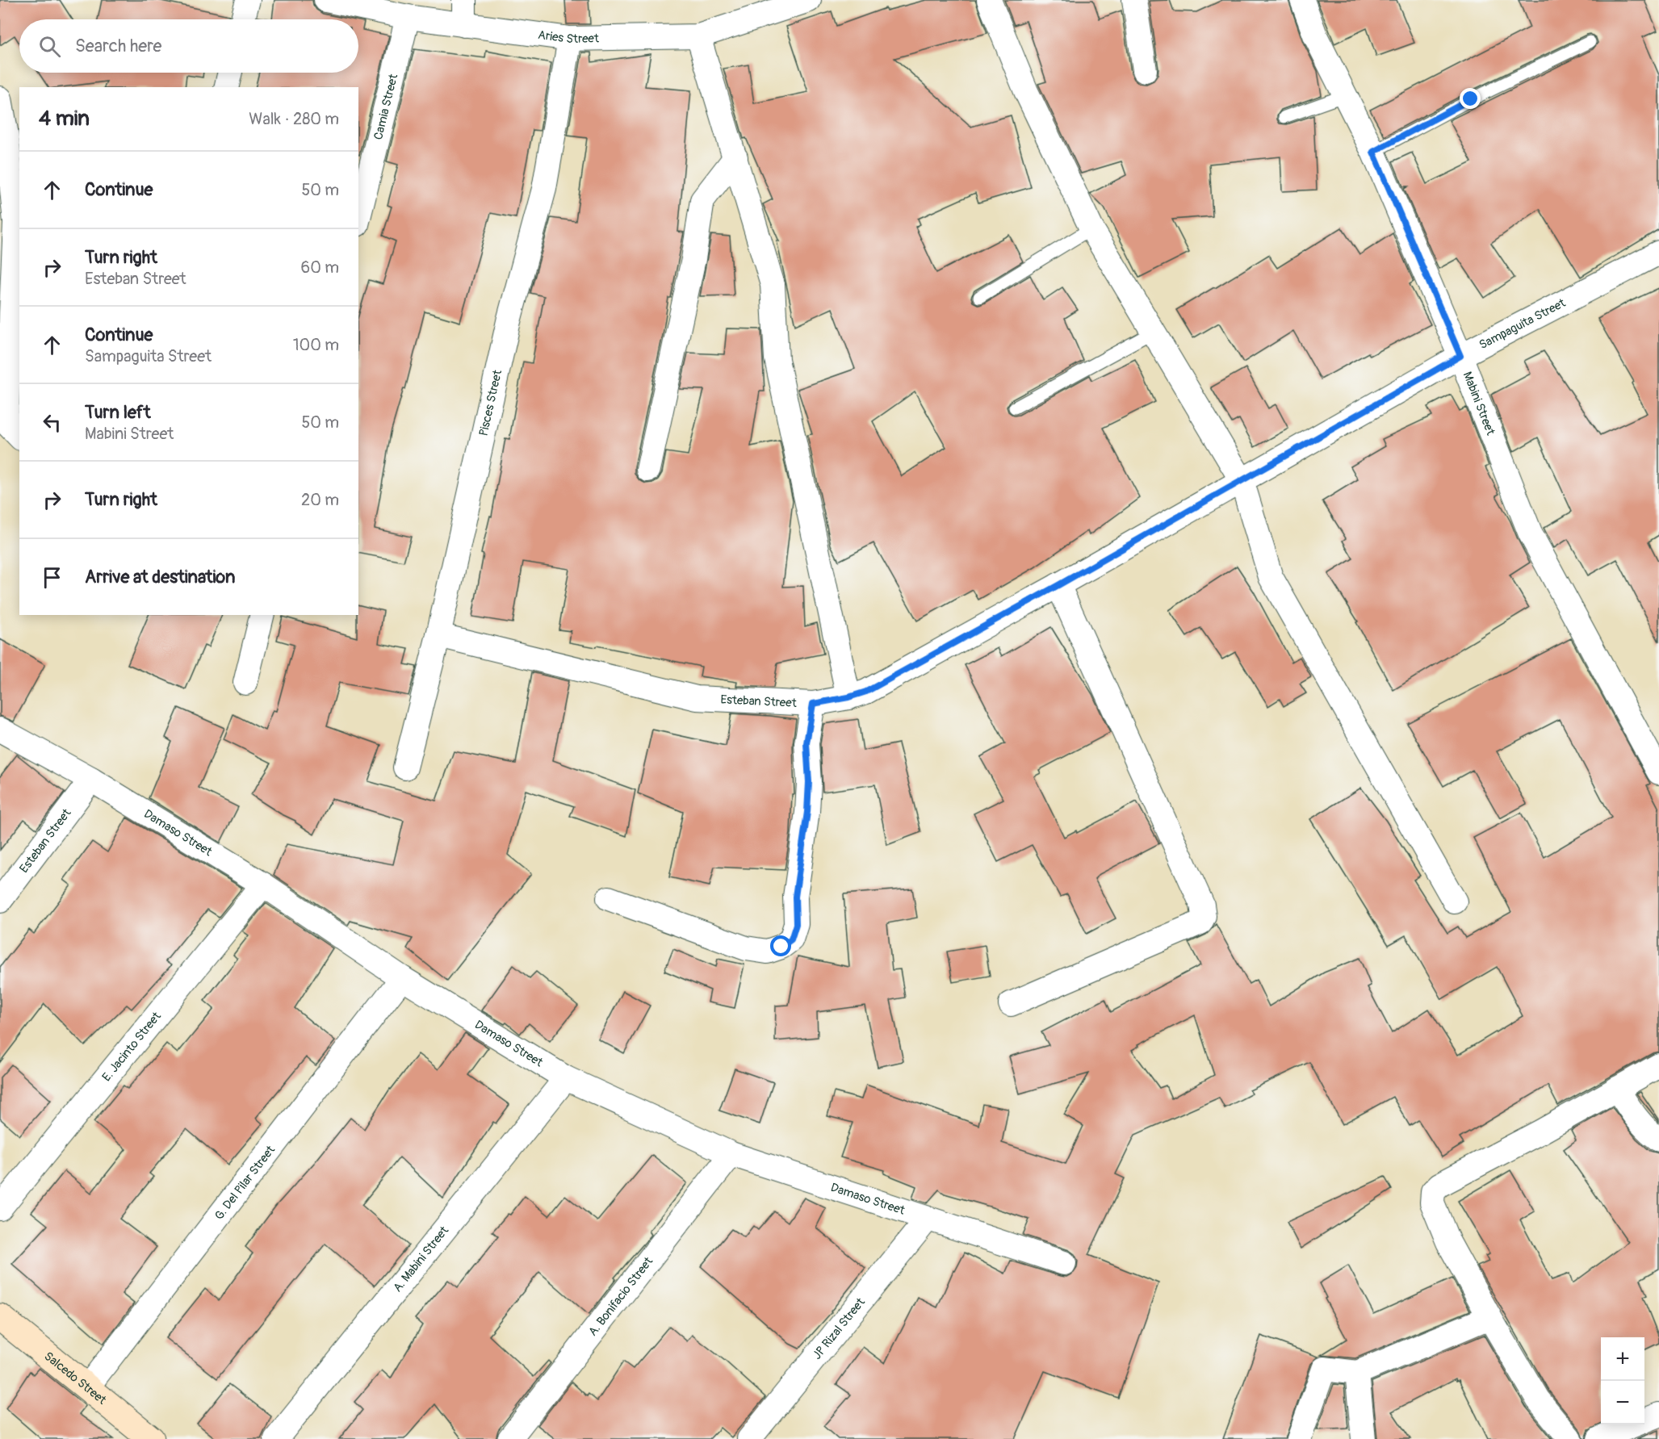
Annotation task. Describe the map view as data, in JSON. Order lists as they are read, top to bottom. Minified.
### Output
{"streets":{"street":["Aries Street","Camia Street","Sampaguita Street","Mabini Street","Pisces Street","Esteban Street","Damaso Street","E. Jacinto Street","G. Del Pilar Street","A. Mabini Street","A. Bonifacio Street","JP Rizal Street","Salcedo Street"]},"crossings":[["Aries Street","Camia Street"],["Aries Street","Pisces Street"],["Sampaguita Street","Mabini Street"],["Sampaguita Street","Esteban Street"],["Pisces Street","Esteban Street"],["Esteban Street","Damaso Street"],["Damaso Street","E. Jacinto Street"],["Damaso Street","G. Del Pilar Street"],["Damaso Street","A. Mabini Street"],["Damaso Street","A. Bonifacio Street"],["Damaso Street","JP Rizal Street"],["G. Del Pilar Street","Salcedo Street"]],"page":{"search":"Search here","heading":["4 min","Walk · 280 m"],"list":[["Continue","50 m"],["Turn right","Esteban Street","60 m"],["Continue","Sampaguita Street","100 m"],["Turn left","Mabini Street","50 m"],["Turn right","20 m"],"Arrive at destination"],"map_buttons":["+","−"]}}
